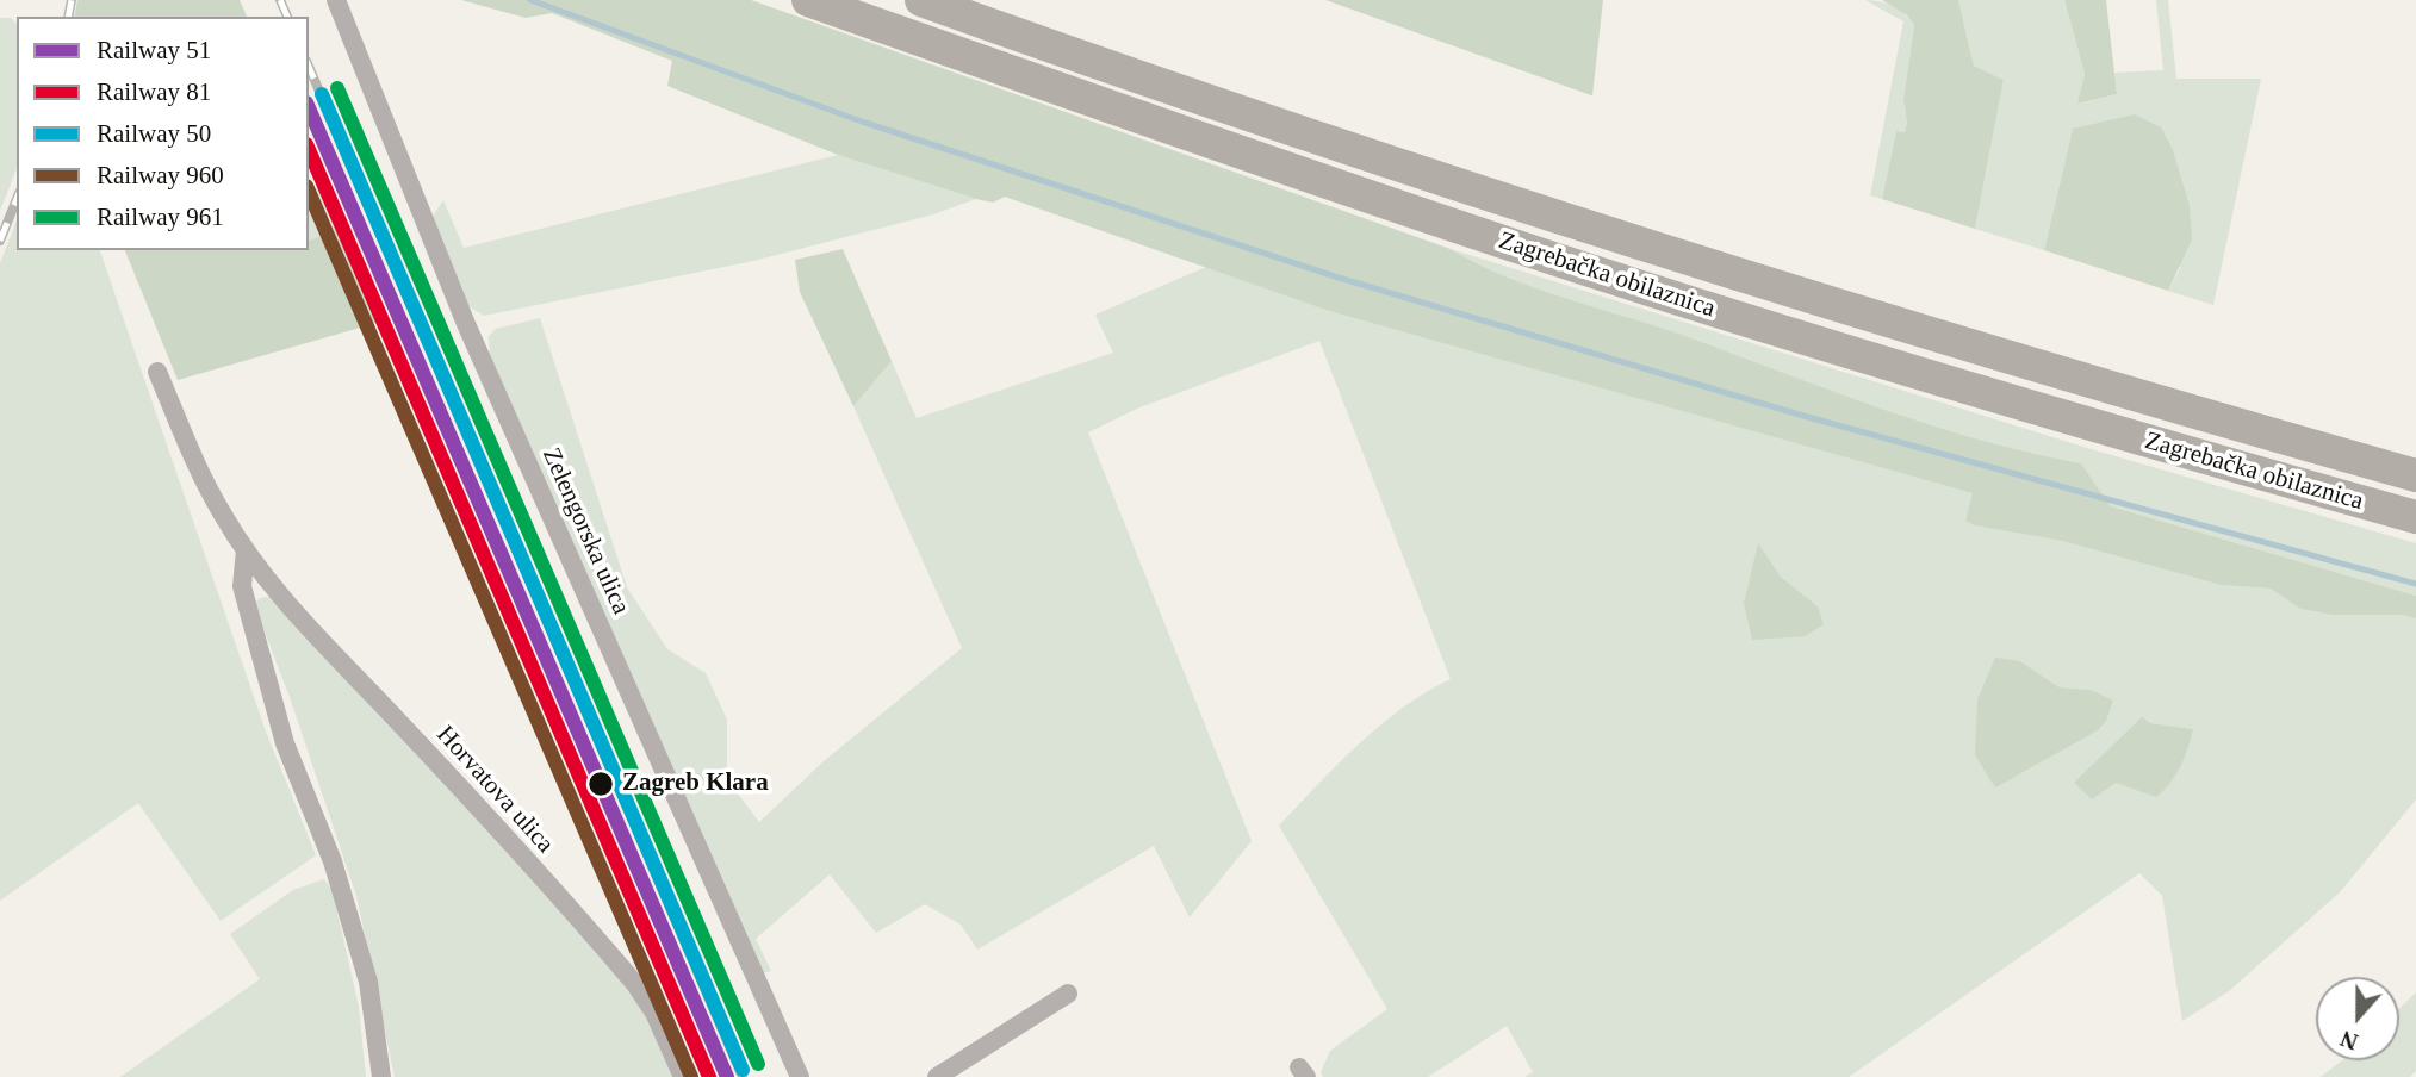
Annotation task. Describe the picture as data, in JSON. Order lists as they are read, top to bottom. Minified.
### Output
{"streets":{"highway":["Zagrebačka obilaznica"],"street":["Zelengorska ulica","Horvatova ulica"]},"places":["Zagreb Klara"],"lines":["rail line 961","rail line 50","rail line 51","rail line 81","rail line 960"],"legend":["Railway 51","Railway 81","Railway 50","Railway 960","Railway 961"],"north":"bottom"}
